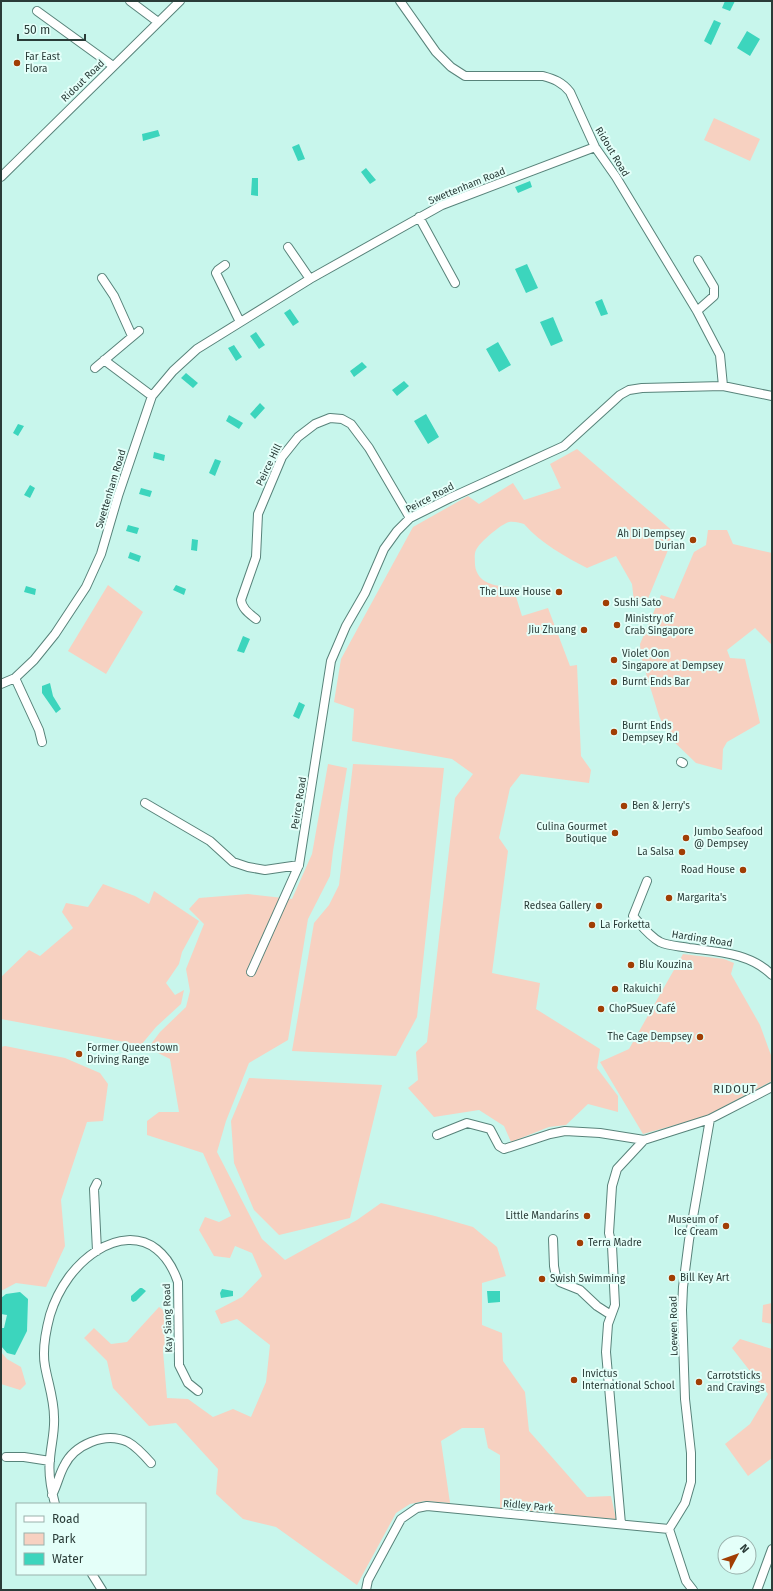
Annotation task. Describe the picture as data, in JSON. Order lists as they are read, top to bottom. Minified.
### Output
{"streets":{"street":["Ridout Road","Swettenham Road","Peirce Hill","Peirce Road","Harding Road","Kay Siang Road","Loewen Road","Ridley Park"]},"crossings":[["Ridout Road","Swettenham Road"],["Ridout Road","Peirce Road"],["Peirce Hill","Peirce Road"],["Loewen Road","Ridley Park"]],"districts":["RIDOUT"],"places":["Far East Flora","Ah Di Dempsey Durian","The Luxe House","Sushi Sato","Ministry of Crab Singapore","Jiu Zhuang","Violet Oon Singapore at Dempsey","Burnt Ends Bar","Burnt Ends Dempsey Rd","Ben & Jerry's","Culina Gourmet Boutique","Jumbo Seafood @ Dempsey","La Salsa","Road House","Margarita's","Redsea Gallery","La Forketta","Blu Kouzina","Rakuichi","ChoPSuey Café","The Cage Dempsey","Former Queenstown Driving Range","Little Mandaríns","Museum of Ice Cream","Terra Madre","Bill Key Art","Swish Swimming","Invictus International School","Carrotsticks and Cravings"],"legend":["Road","Park","Water"],"scale_bar":"50 m","north":"top right"}
